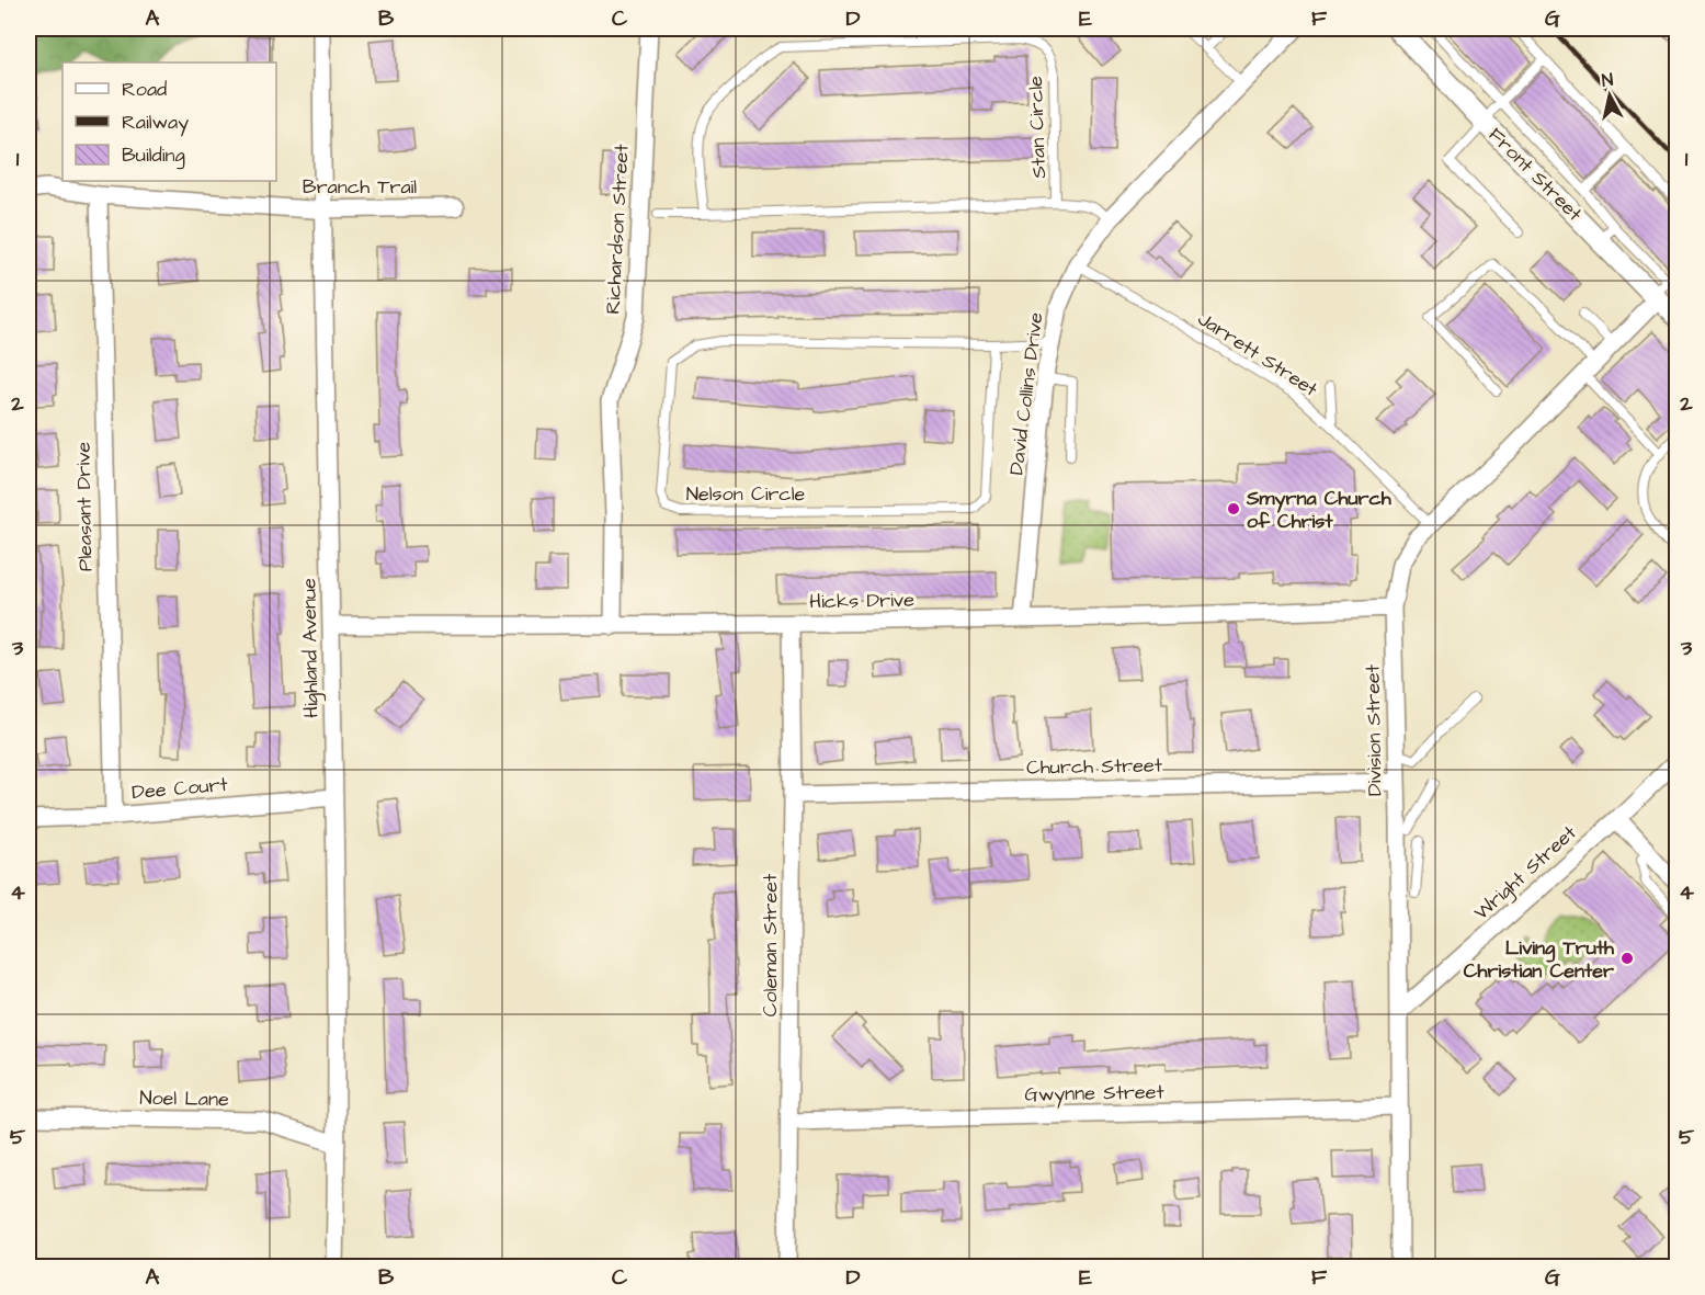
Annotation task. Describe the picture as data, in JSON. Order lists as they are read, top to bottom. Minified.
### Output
{"streets":{"street":["Front Street","Branch Trail","Richardson Street","David Collins Drive","Pleasant Drive","Hicks Drive","Highland Avenue","Division Street","Church Street","Dee Court","Wright Street","Coleman Street","Gwynne Street","Noel Lane"],"lane":["Stan Circle","Jarrett Street","Nelson Circle"]},"crossings":[["Front Street","Division Street"],["Branch Trail","Pleasant Drive"],["Branch Trail","Highland Avenue"],["Richardson Street","Hicks Drive"],["Jarrett Street","David Collins Drive"],["Jarrett Street","Division Street"],["David Collins Drive","Nelson Circle"],["David Collins Drive","Hicks Drive"],["Pleasant Drive","Dee Court"],["Hicks Drive","Highland Avenue"],["Hicks Drive","Division Street"],["Hicks Drive","Coleman Street"],["Highland Avenue","Dee Court"],["Highland Avenue","Noel Lane"],["Division Street","Church Street"],["Division Street","Wright Street"],["Division Street","Gwynne Street"],["Church Street","Coleman Street"],["Coleman Street","Gwynne Street"]],"places":["Smyrna Church of Christ","Living Truth Christian Center"],"legend":["Road","Railway","Building"],"north":"top","grid":{"columns":["A","B","C","D","E","F","G"],"rows":["1","2","3","4","5"]}}
